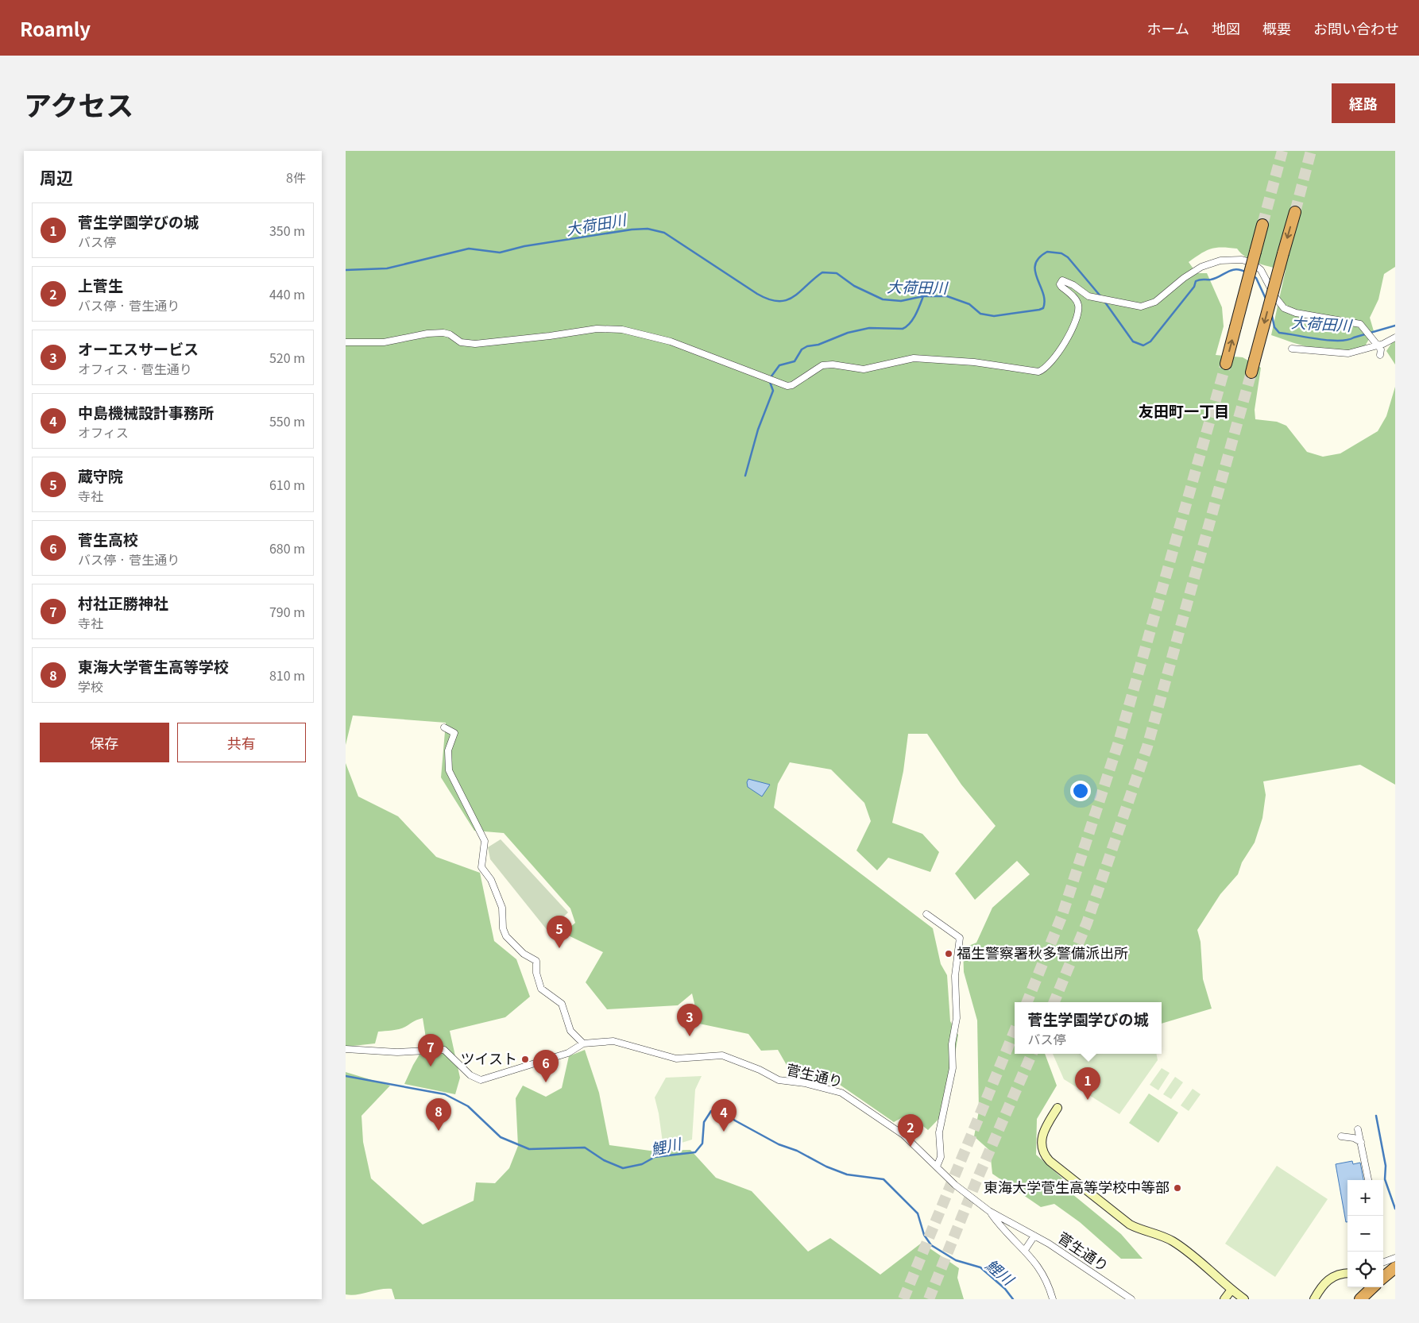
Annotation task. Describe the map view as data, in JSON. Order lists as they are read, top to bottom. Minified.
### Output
{"streets":{"street":["菅生通り"]},"districts":["友田町一丁目"],"water":["大荷田川","鯉川"],"places":["福生警察署秋多警備派出所","ツイスト","東海大学菅生高等学校中等部"],"page":{"header":"Roamly","nav":["ホーム","地図","概要","お問い合わせ"],"title":"アクセス","buttons":["経路",["保存","共有"]],"heading":["周辺","8件"],"list":[{"mark":"1","name":"菅生学園学びの城","note":"バス停","value":"350 m"},{"mark":"2","name":"上菅生","note":"バス停 · 菅生通り","value":"440 m"},{"mark":"3","name":"オーエスサービス","note":"オフィス · 菅生通り","value":"520 m"},{"mark":"4","name":"中島機械設計事務所","note":"オフィス","value":"550 m"},{"mark":"5","name":"蔵守院","note":"寺社","value":"610 m"},{"mark":"6","name":"菅生高校","note":"バス停 · 菅生通り","value":"680 m"},{"mark":"7","name":"村社正勝神社","note":"寺社","value":"790 m"},{"mark":"8","name":"東海大学菅生高等学校","note":"学校","value":"810 m"}],"pins":["5","3","7","6","1","8","4","2"],"popup":["菅生学園学びの城","バス停"],"map_buttons":["+","−"]}}
